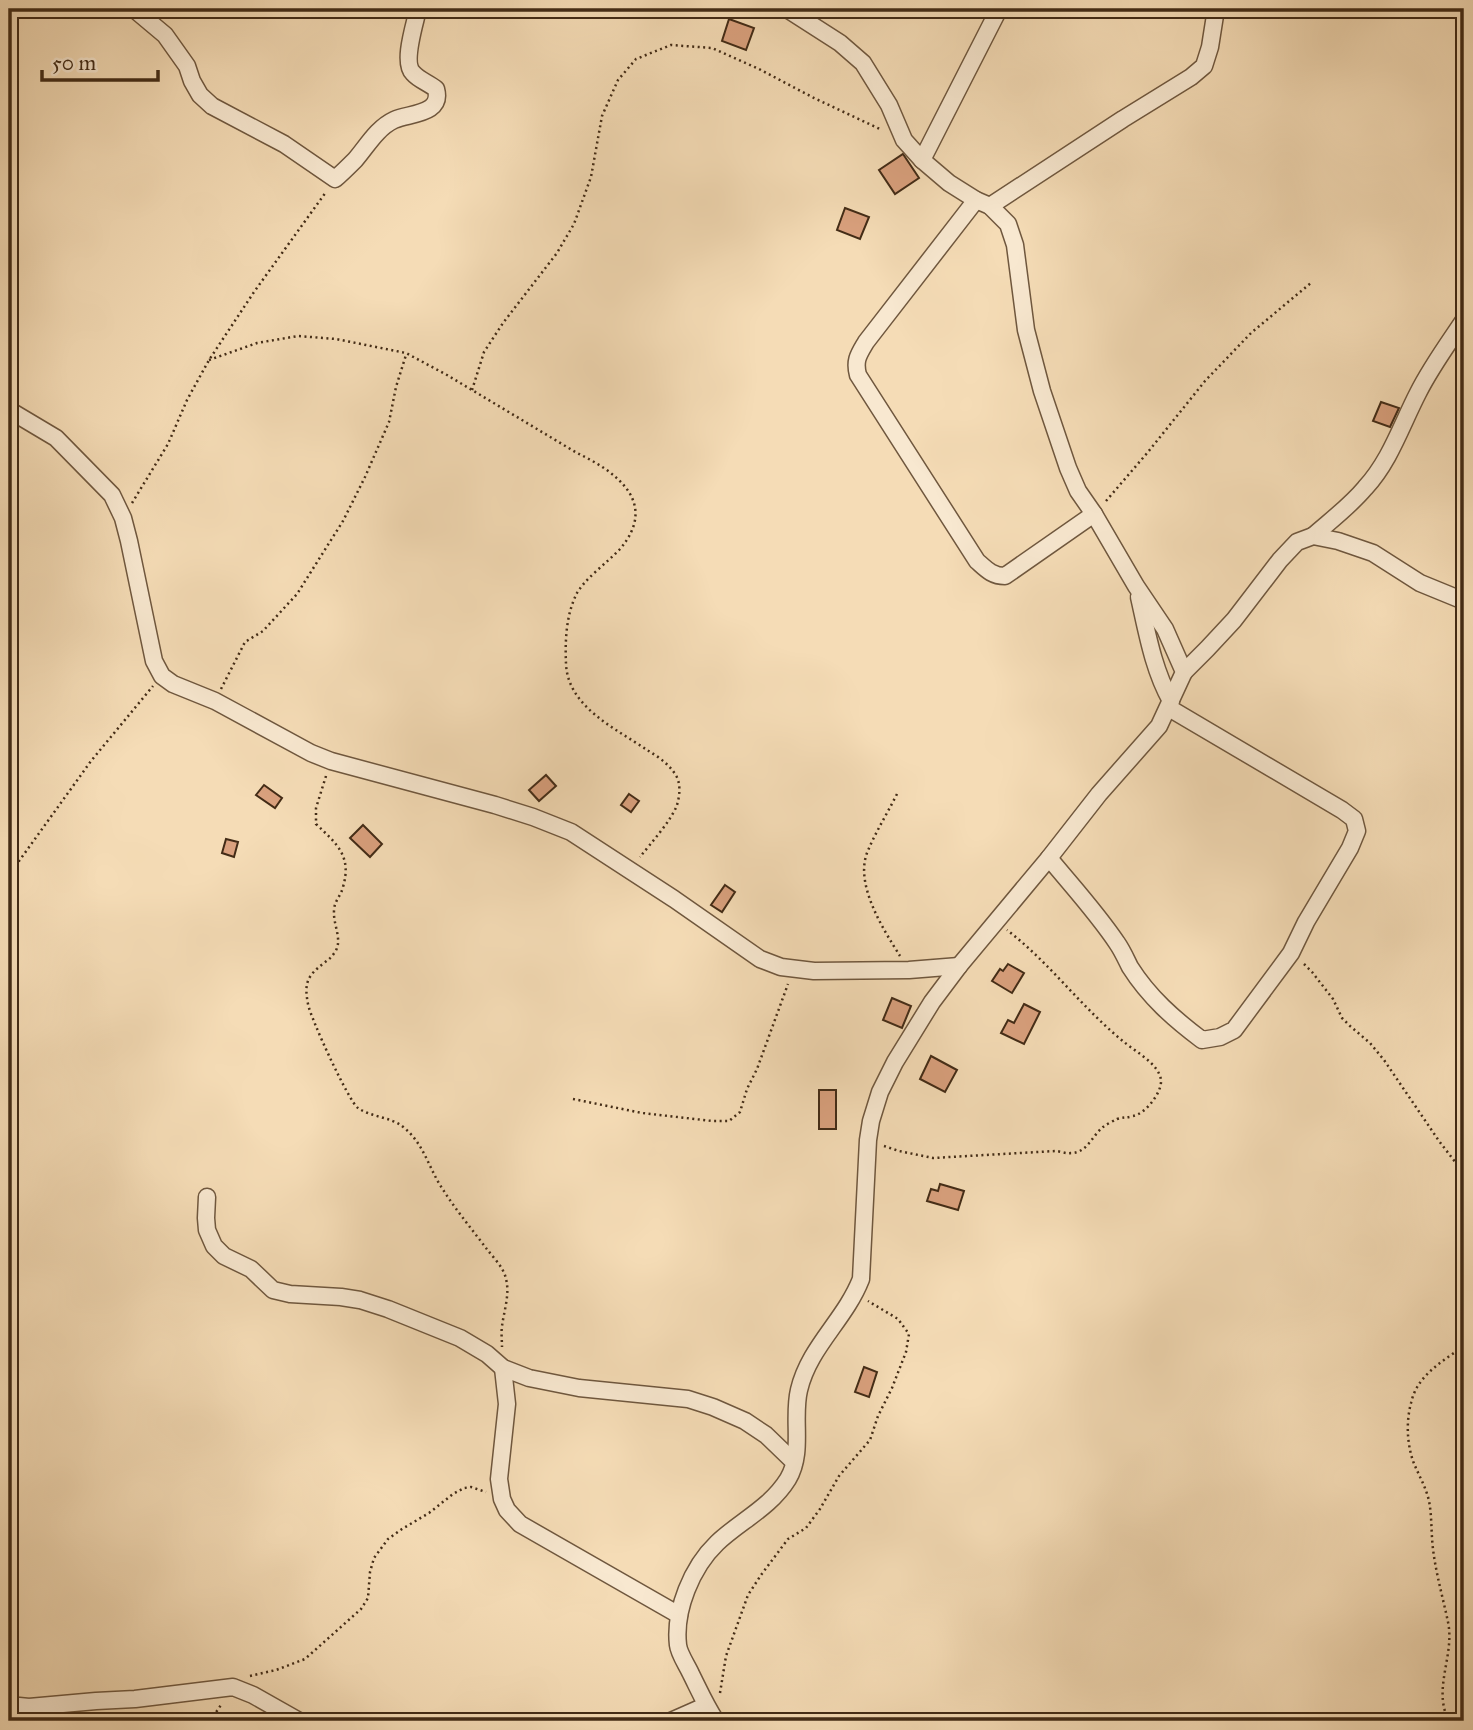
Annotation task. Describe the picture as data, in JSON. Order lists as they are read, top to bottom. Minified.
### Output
{"scale_bar":"50 m"}
